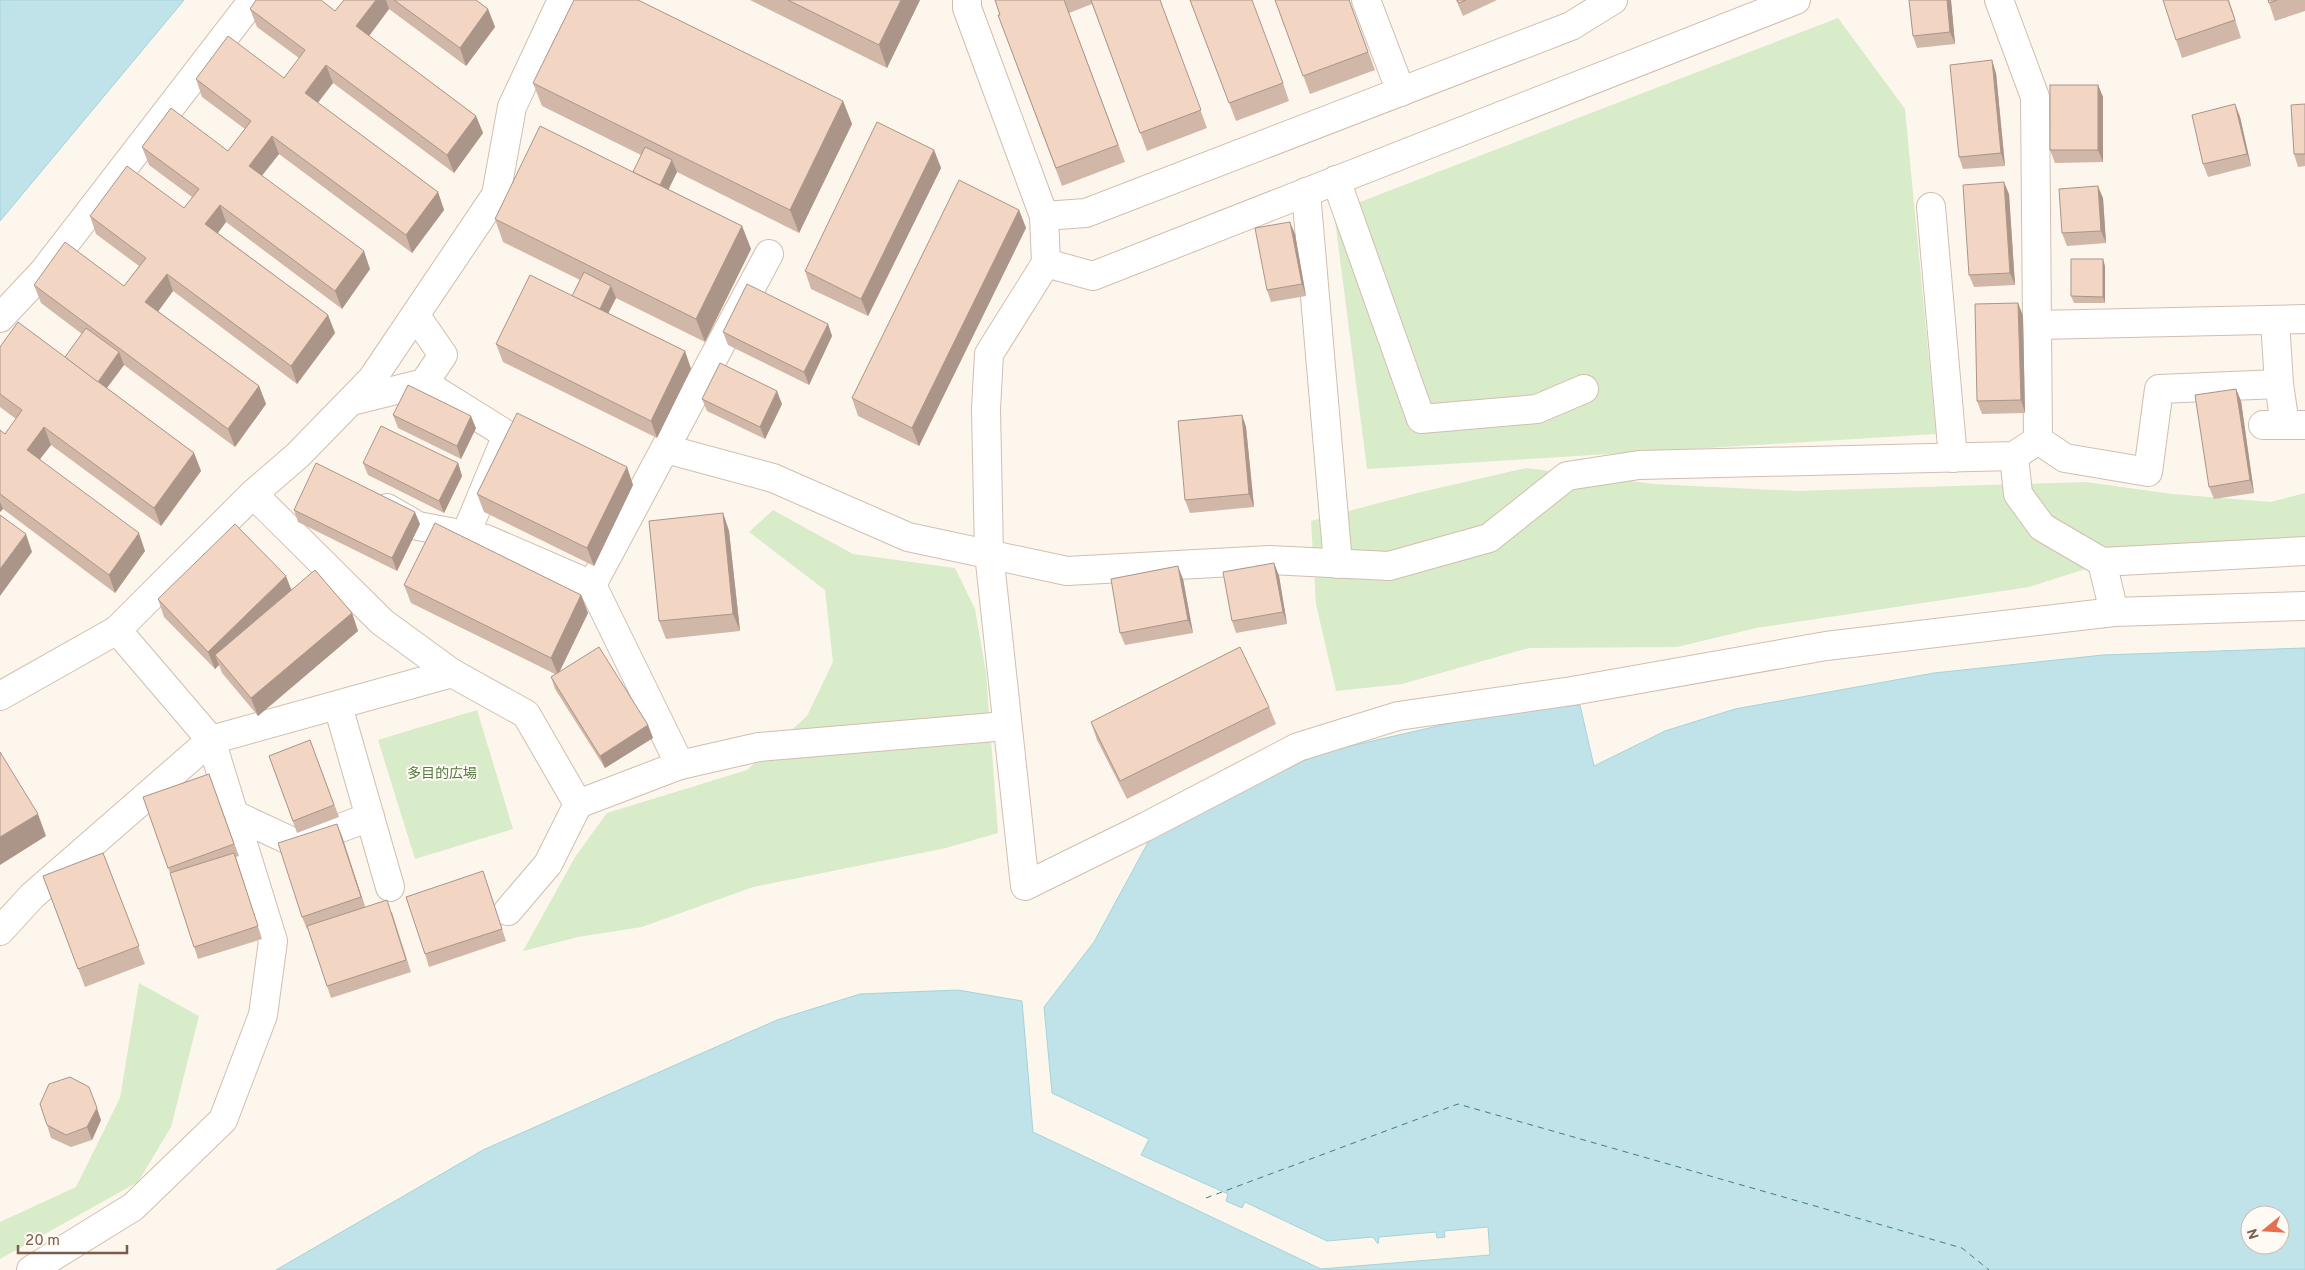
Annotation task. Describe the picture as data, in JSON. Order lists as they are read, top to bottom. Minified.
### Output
{"parks":["多目的広場"],"scale_bar":"20 m","north":"left"}
